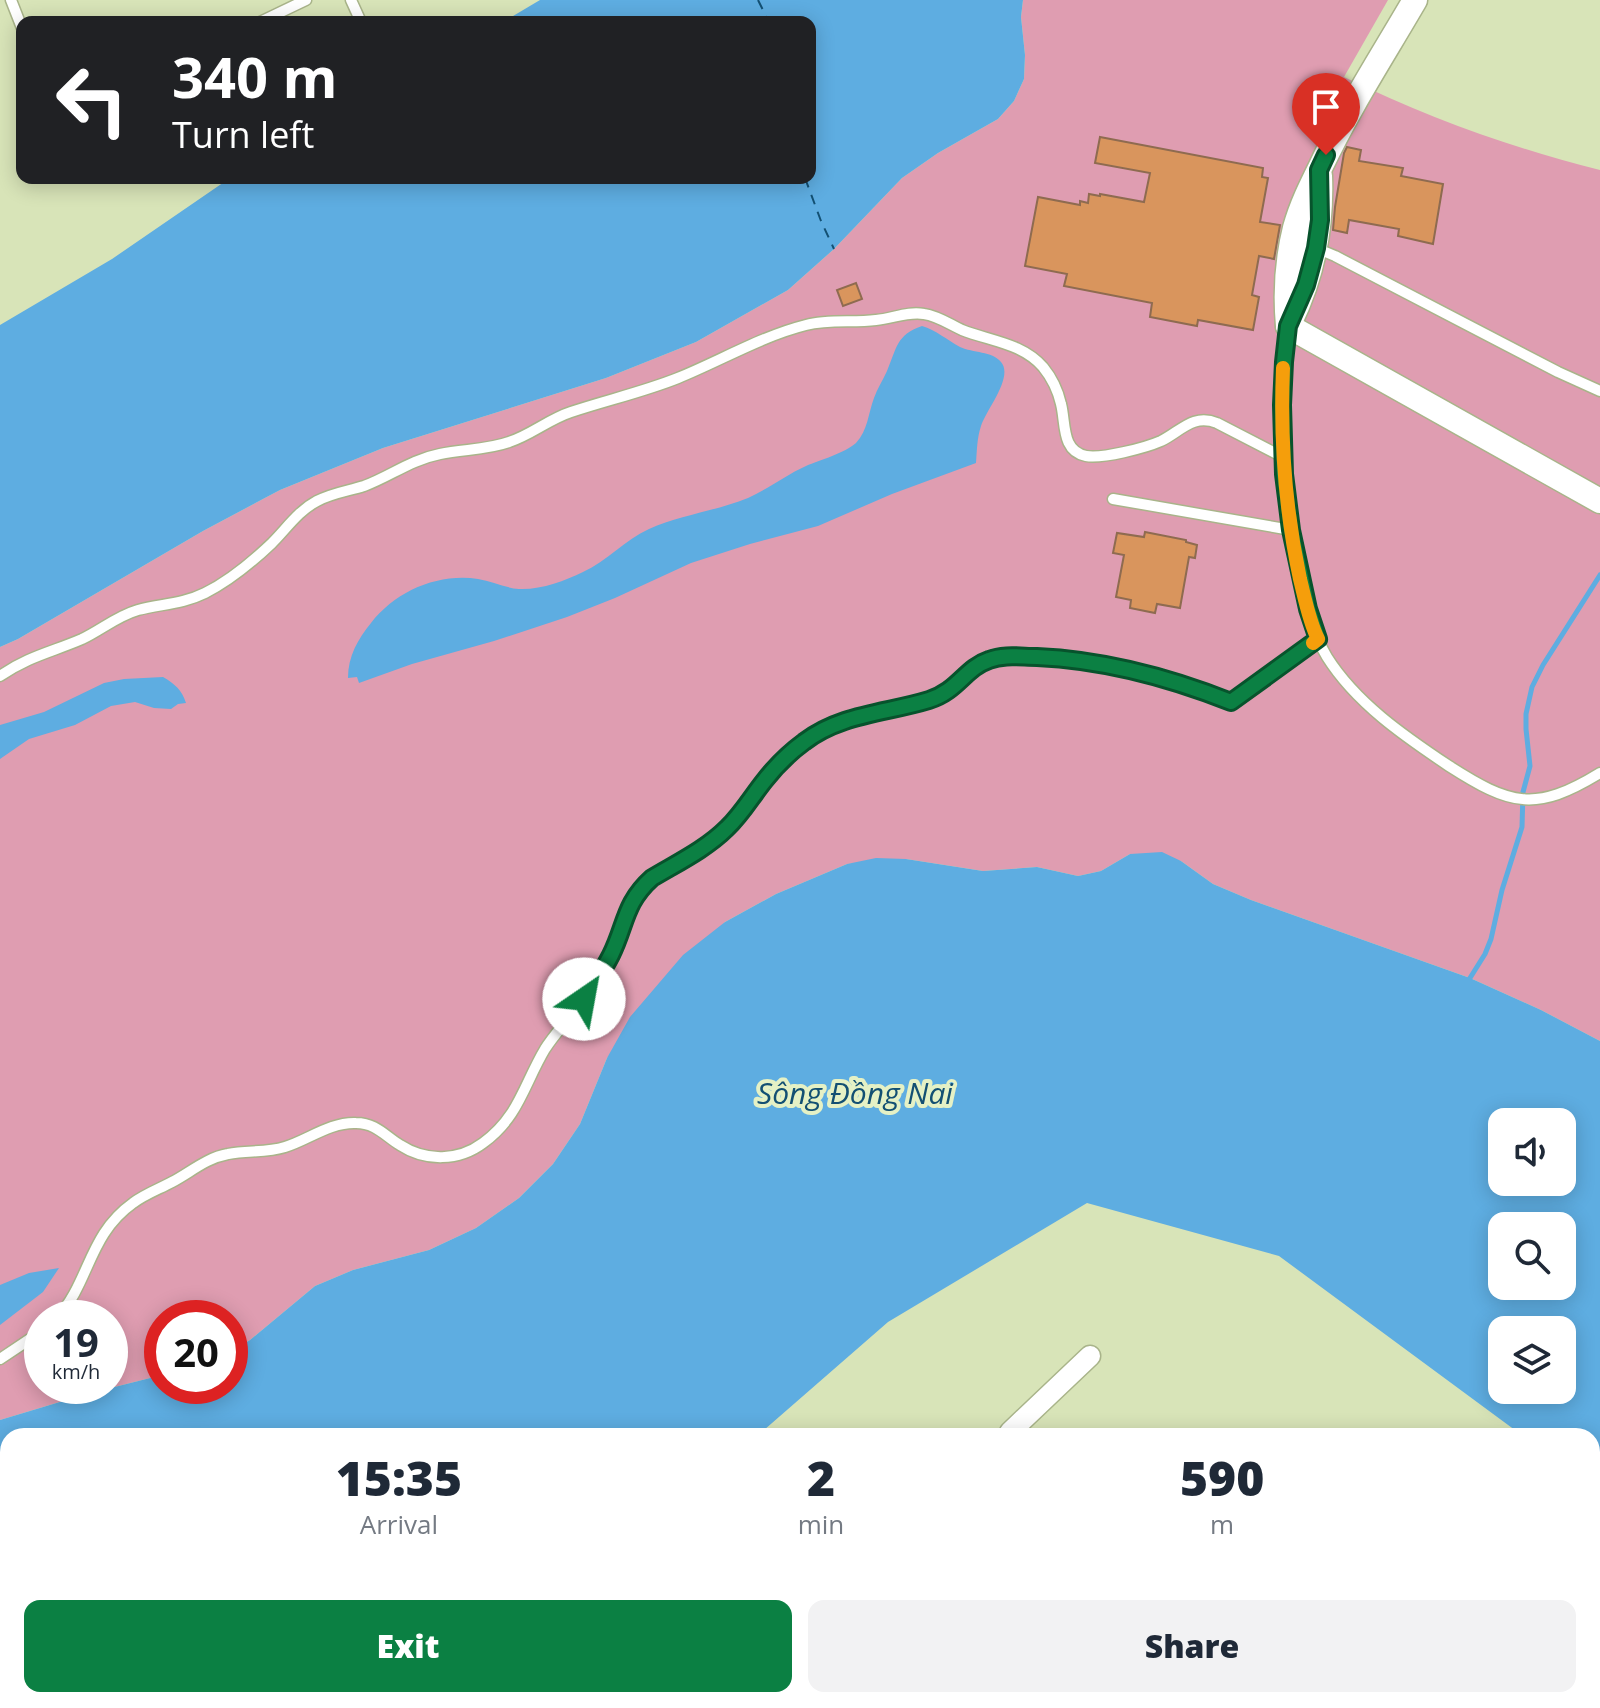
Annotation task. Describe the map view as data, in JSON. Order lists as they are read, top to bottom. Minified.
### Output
{"water":["Sông Đồng Nai"],"page":{"turn":["340 m","Turn left"],"speed":"19 km/h","limit":"20","eta":["15:35","Arrival","2","min","590","m"],"buttons":["Exit","Share"]}}
